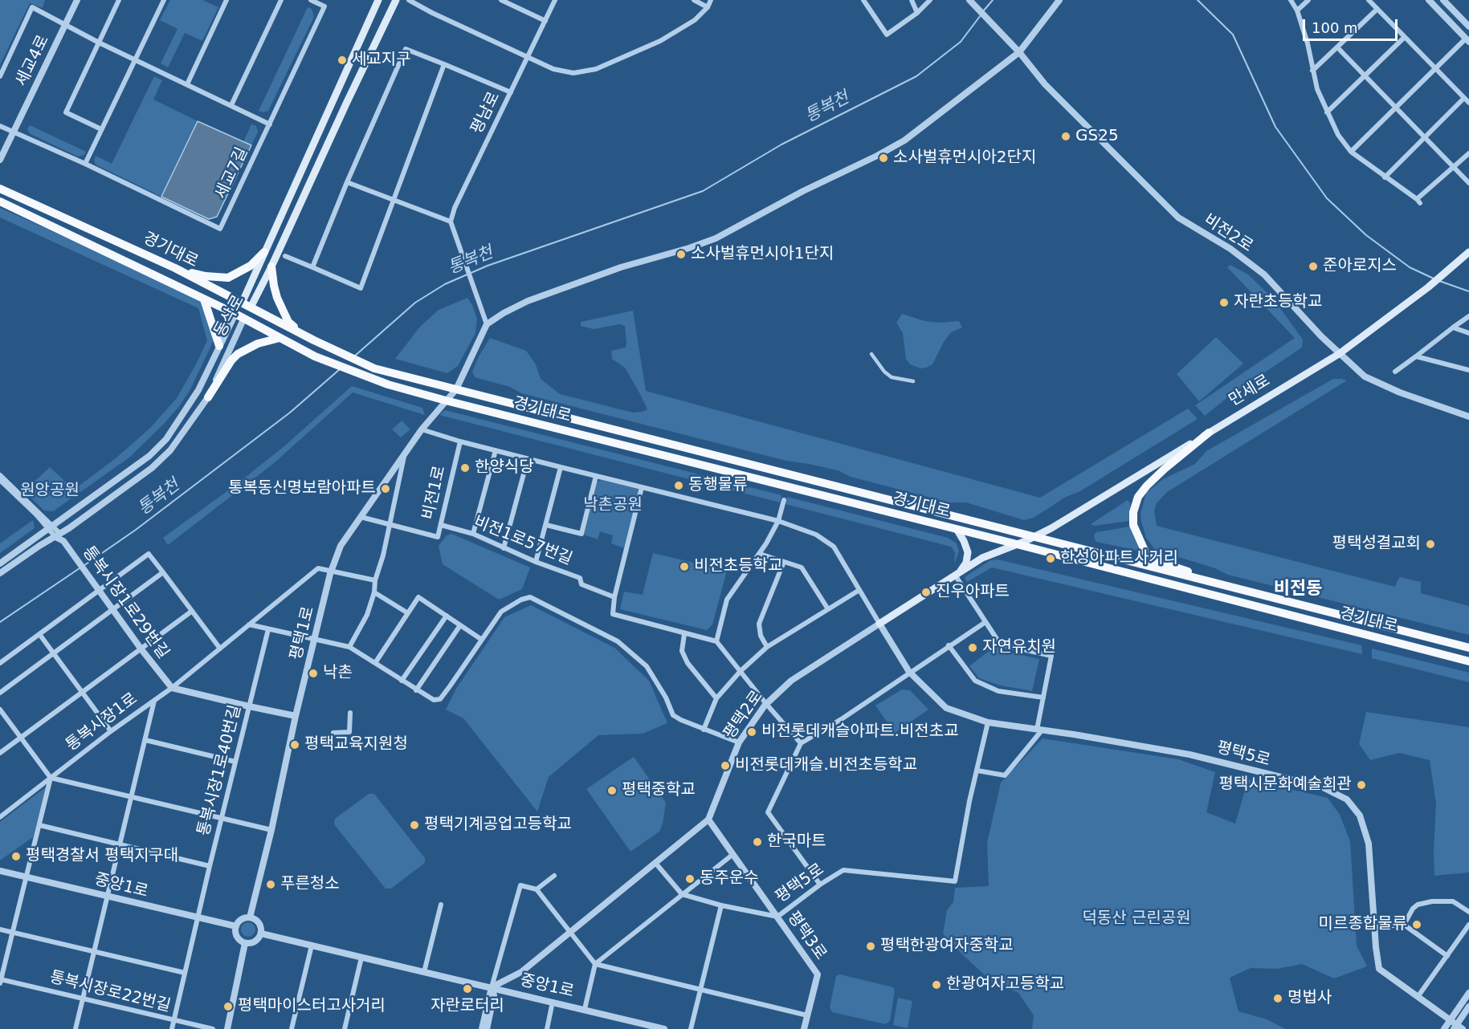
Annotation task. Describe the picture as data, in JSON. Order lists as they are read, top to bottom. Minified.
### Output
{"streets":{"main road":["경기대로","동삭로","만세로","평택2로"],"street":["세교4로","평남로","세교7길","비전2로","비전1로","비전1로57번길","통복시장1로29번길","평택1로","통복시장1로","평택5로","통복시장1로40번길","중앙1로","평택3로","통복시장로22번길"]},"crossings":[["세교4로","세교7길"],["비전2로","만세로"],["경기대로","동삭로"],["경기대로","만세로"],["경기대로","평택1로"],["경기대로","평택2로"],["동삭로","통복시장1로29번길"],["만세로","평택2로"],["비전1로","비전1로57번길"],["통복시장1로29번길","통복시장1로"],["평택1로","통복시장1로"],["평택1로","중앙1로"],["평택2로","평택5로"],["평택2로","중앙1로"],["평택2로","평택3로"],["평택5로","평택3로"],["통복시장1로40번길","중앙1로"],["통복시장1로40번길","통복시장로22번길"]],"districts":["비전동"],"water":["통복천"],"parks":["원앙공원","낙촌공원","덕동산 근린공원"],"places":["세교지구","GS25","소사벌휴먼시아2단지","소사벌휴먼시아1단지","준아로지스","자란초등학교","한양식당","동행물류","통복동신명보람아파트","평택성결교회","한성아파트사거리","비전초등학교","진우아파트","자연유치원","낙촌","비전롯데캐슬아파트.비전초교","평택교육지원청","비전롯데캐슬.비전초등학교","평택시문화예술회관","평택중학교","평택기계공업고등학교","한국마트","평택경찰서 평택지구대","동주운수","푸른청소","미르종합물류","평택한광여자중학교","한광여자고등학교","자란로터리","명법사","평택마이스터고사거리"],"scale_bar":"100 m"}
